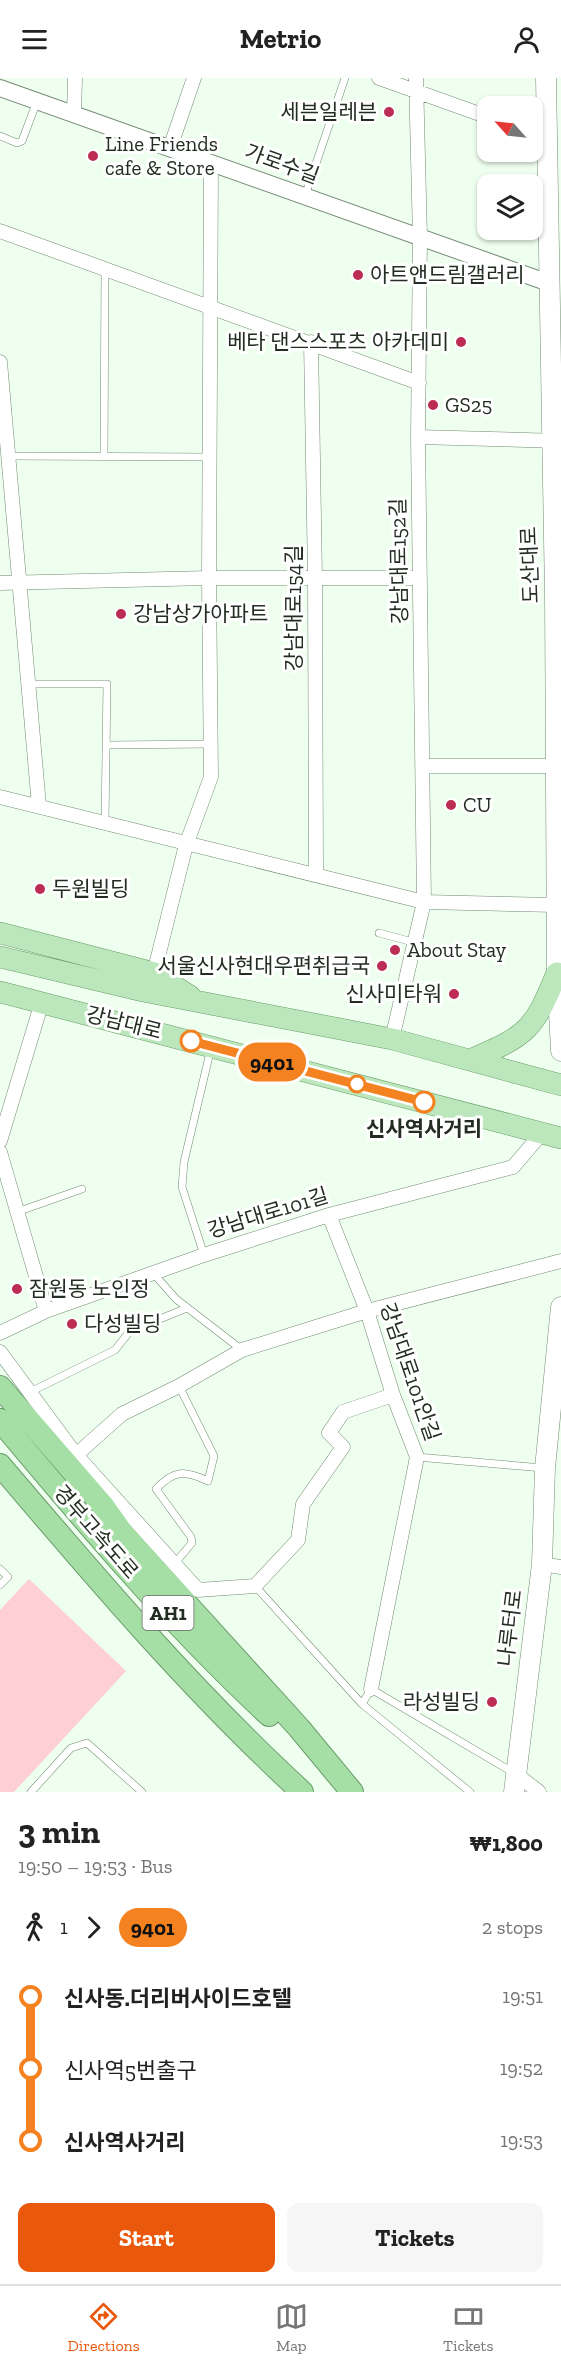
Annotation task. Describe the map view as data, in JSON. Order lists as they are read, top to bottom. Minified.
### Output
{"streets":{"highway":["경부고속도로","AH1"],"main road":["도산대로","강남대로","나루터로"],"street":["가로수길","강남대로152길","강남대로154길","강남대로101길","강남대로101안길"]},"crossings":[["가로수길","강남대로152길"],["가로수길","도산대로"],["강남대로152길","강남대로"],["강남대로","강남대로101길"],["강남대로101길","강남대로101안길"]],"places":["세븐일레븐","Line Friends cafe & Store","아트앤드림갤러리","베타 댄스스포츠 아카데미","GS25","강남상가아파트","CU","두원빌딩","About Stay","서울신사현대우편취급국","신사미타워","신사역사거리","잠원동 노인정","다성빌딩","라성빌딩"],"lines":["bus line 9401"],"north":"top left","page":{"header":"Metrio","on_map":"9401","heading":["3 min","19:50 – 19:53 · Bus","₩1,800"],"legs":["1","9401","2 stops"],"list":[{"name":"신사동.더리버사이드호텔","value":"19:51"},{"name":"신사역5번출구","value":"19:52"},{"name":"신사역사거리","value":"19:53"}],"buttons":["Start","Tickets"],"tabs":["Directions","Map","Tickets"]}}
